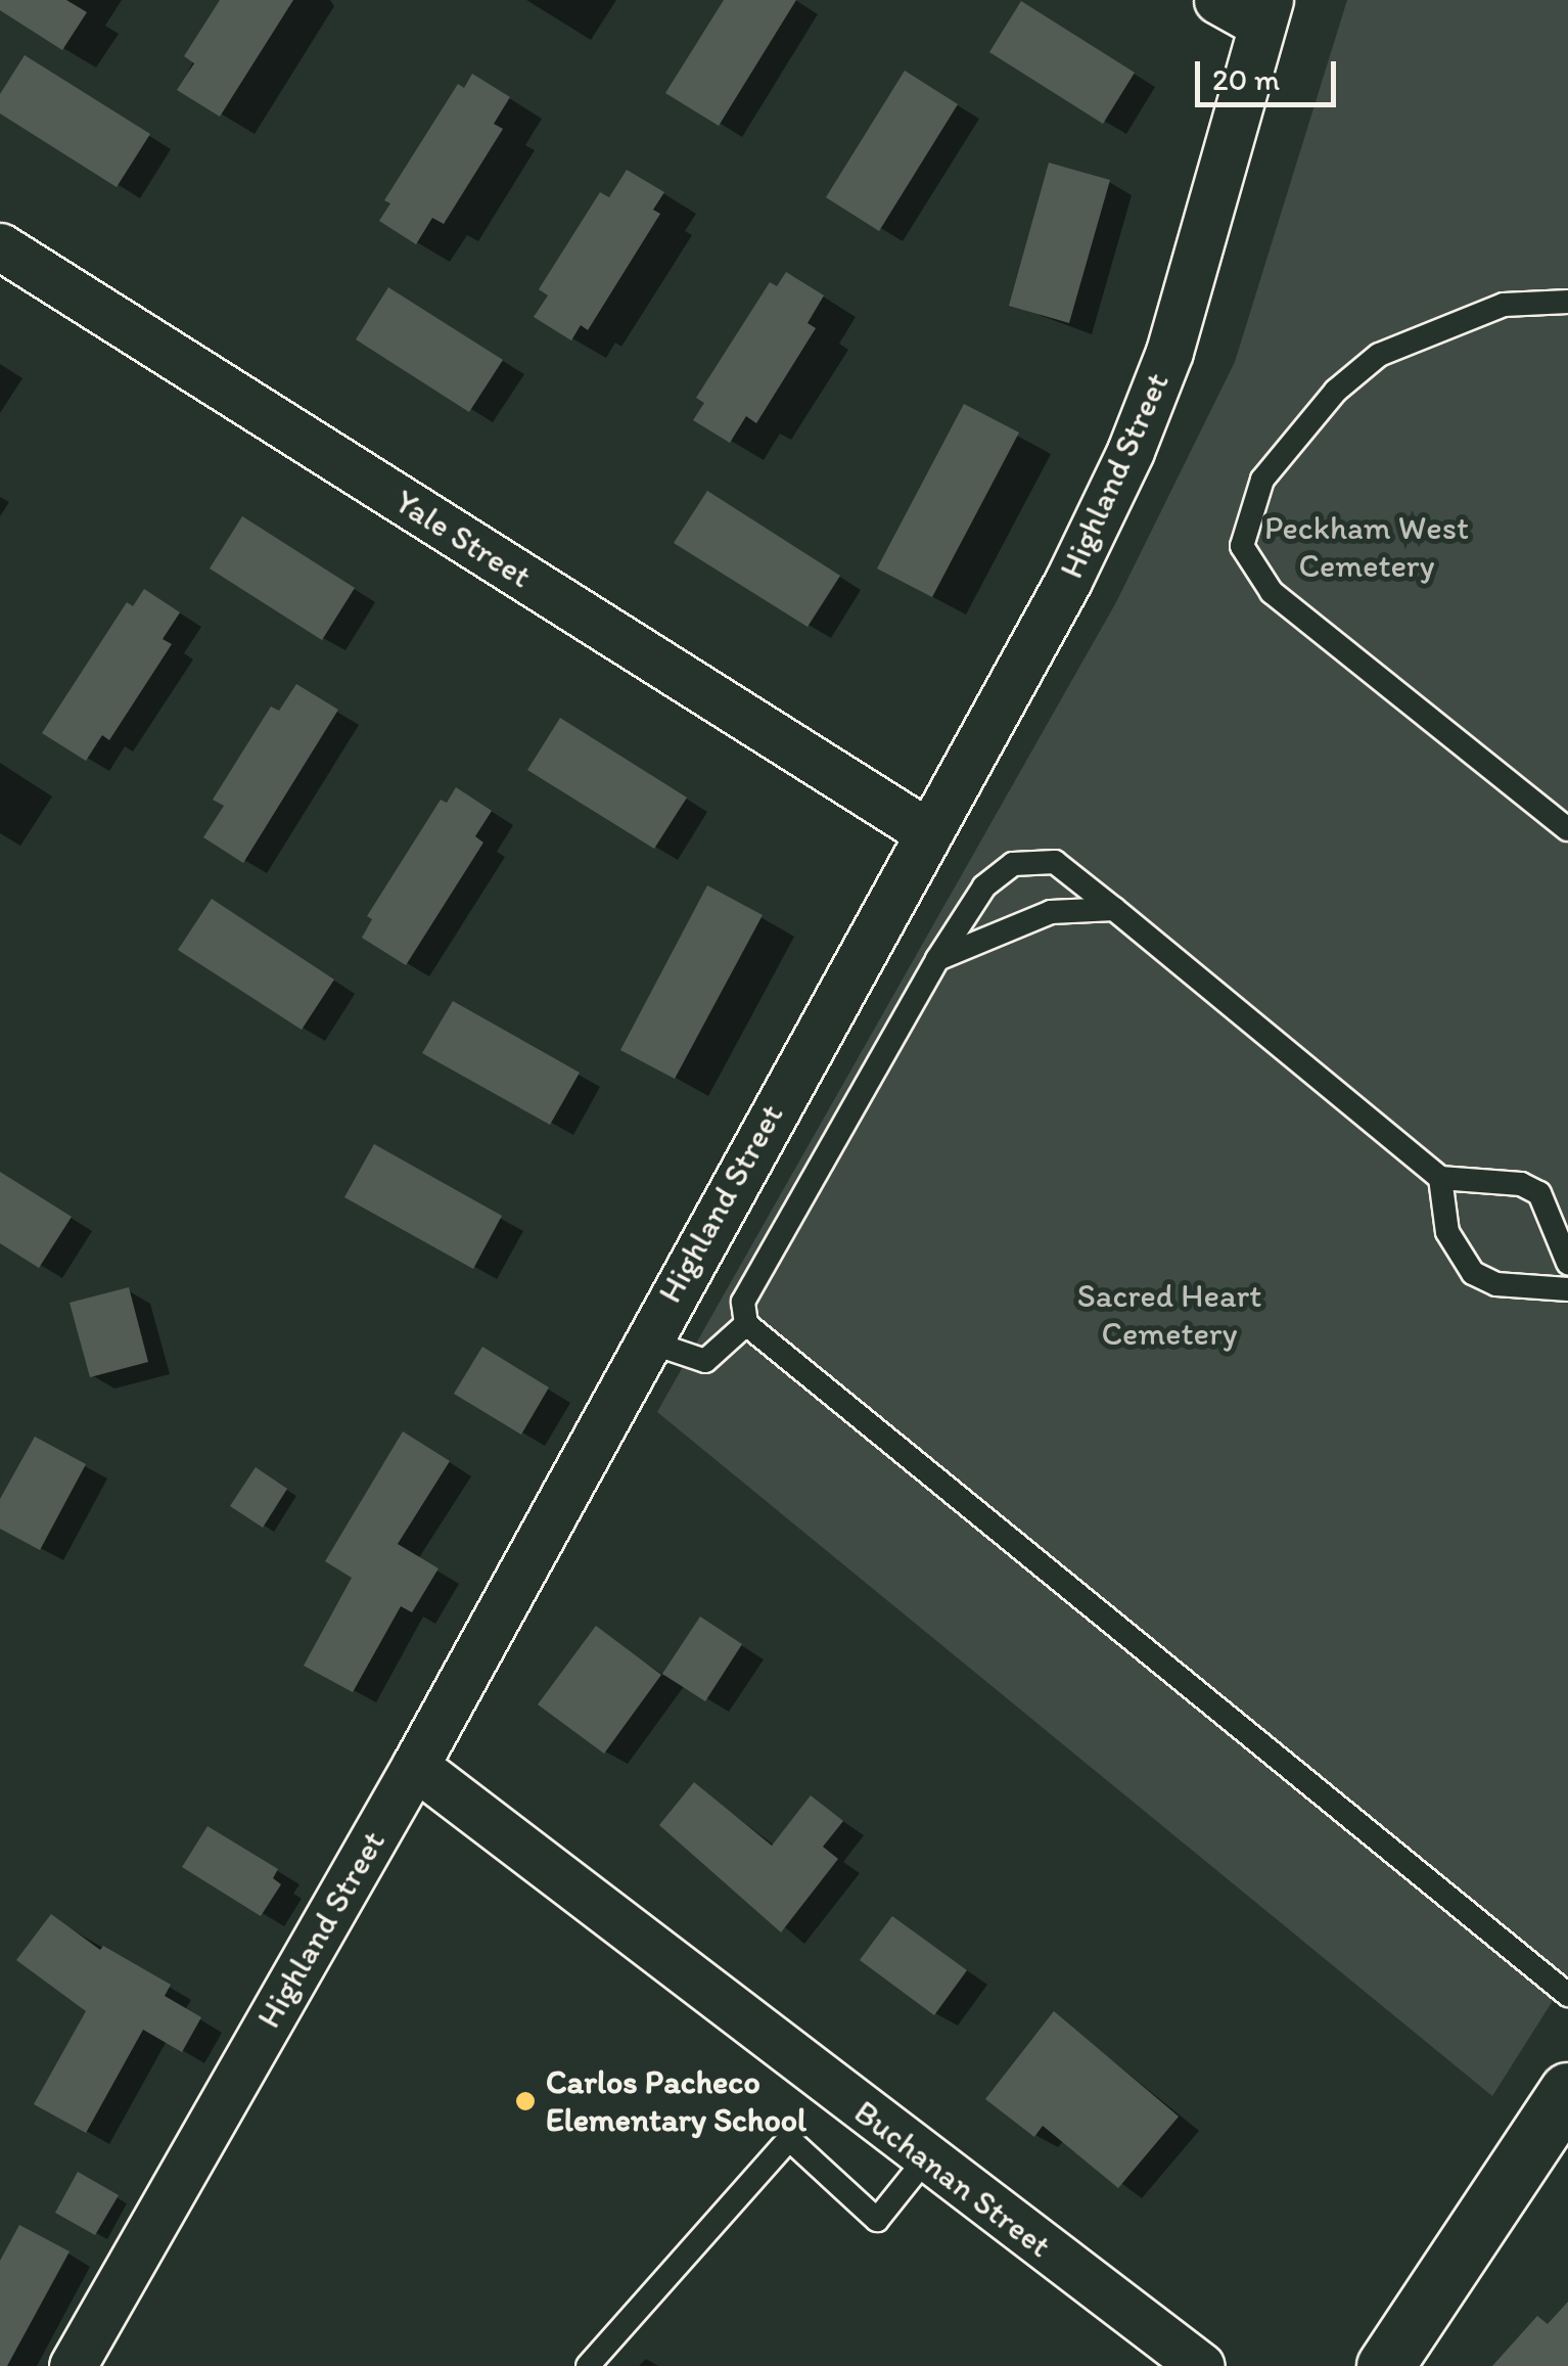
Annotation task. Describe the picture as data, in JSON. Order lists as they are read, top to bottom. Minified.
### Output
{"streets":{"street":["Highland Street","Yale Street","Buchanan Street"]},"crossings":[["Highland Street","Yale Street"],["Highland Street","Buchanan Street"]],"parks":["Peckham West Cemetery","Sacred Heart Cemetery"],"places":["Carlos Pacheco Elementary School"],"scale_bar":"20 m"}
